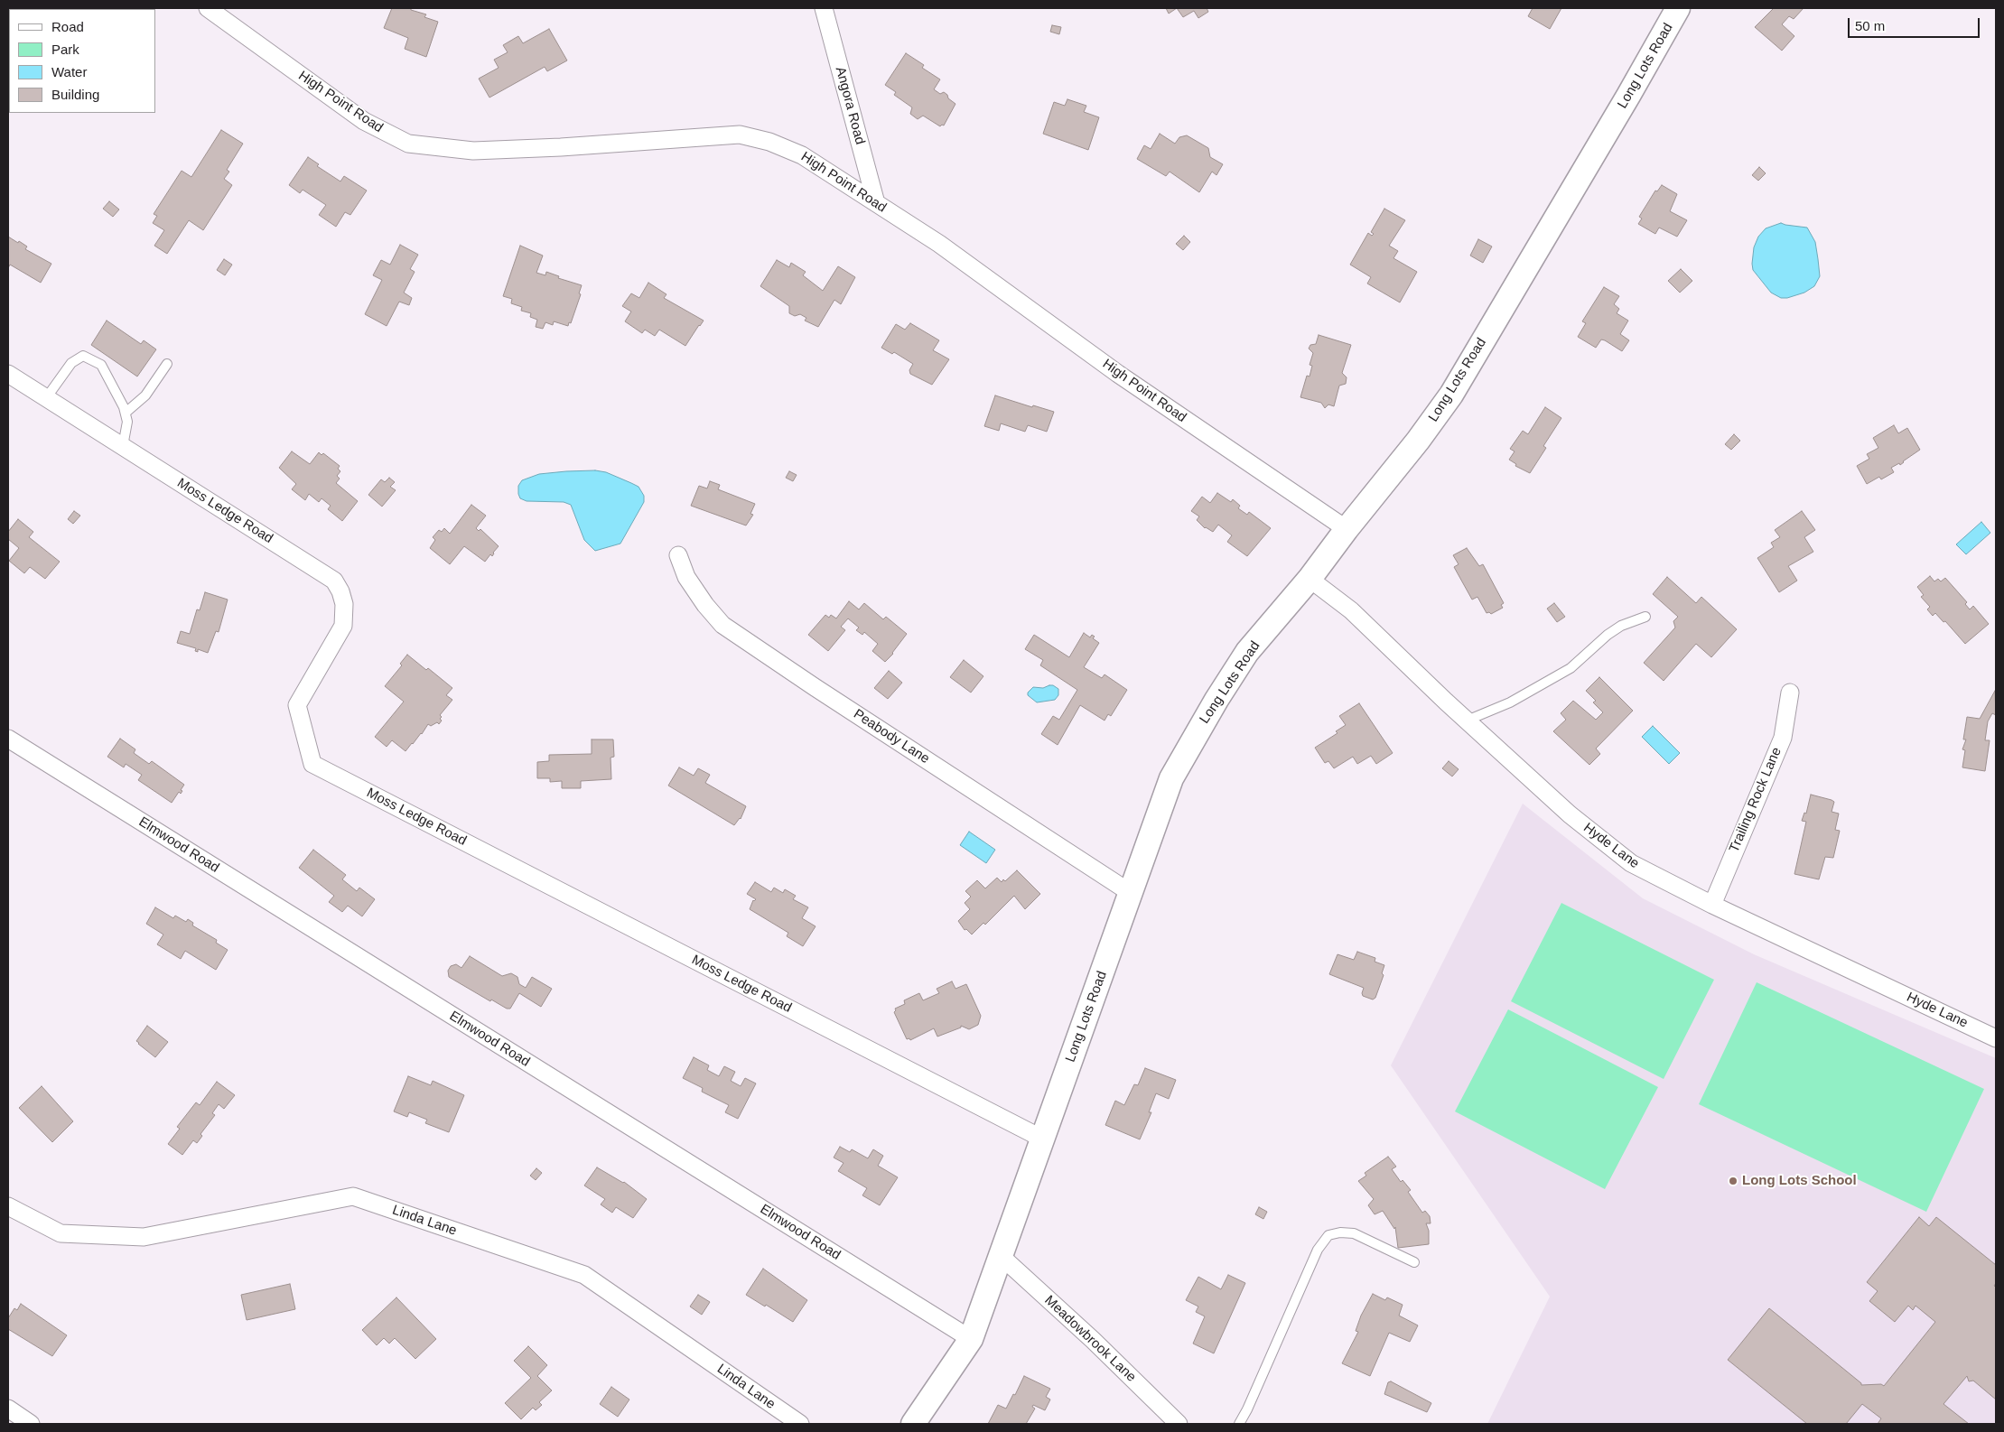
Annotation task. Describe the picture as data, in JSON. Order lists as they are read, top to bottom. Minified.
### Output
{"streets":{"main road":["Long Lots Road"],"street":["High Point Road","Angora Road","Moss Ledge Road","Peabody Lane","Trailing Rock Lane","Elmwood Road","Hyde Lane","Linda Lane","Meadowbrook Lane"]},"crossings":[["Long Lots Road","High Point Road"],["Long Lots Road","Moss Ledge Road"],["Long Lots Road","Peabody Lane"],["Long Lots Road","Elmwood Road"],["Long Lots Road","Hyde Lane"],["Long Lots Road","Meadowbrook Lane"],["High Point Road","Angora Road"],["Trailing Rock Lane","Hyde Lane"]],"places":["Long Lots School"],"legend":["Road","Park","Water","Building"],"scale_bar":"50 m"}
